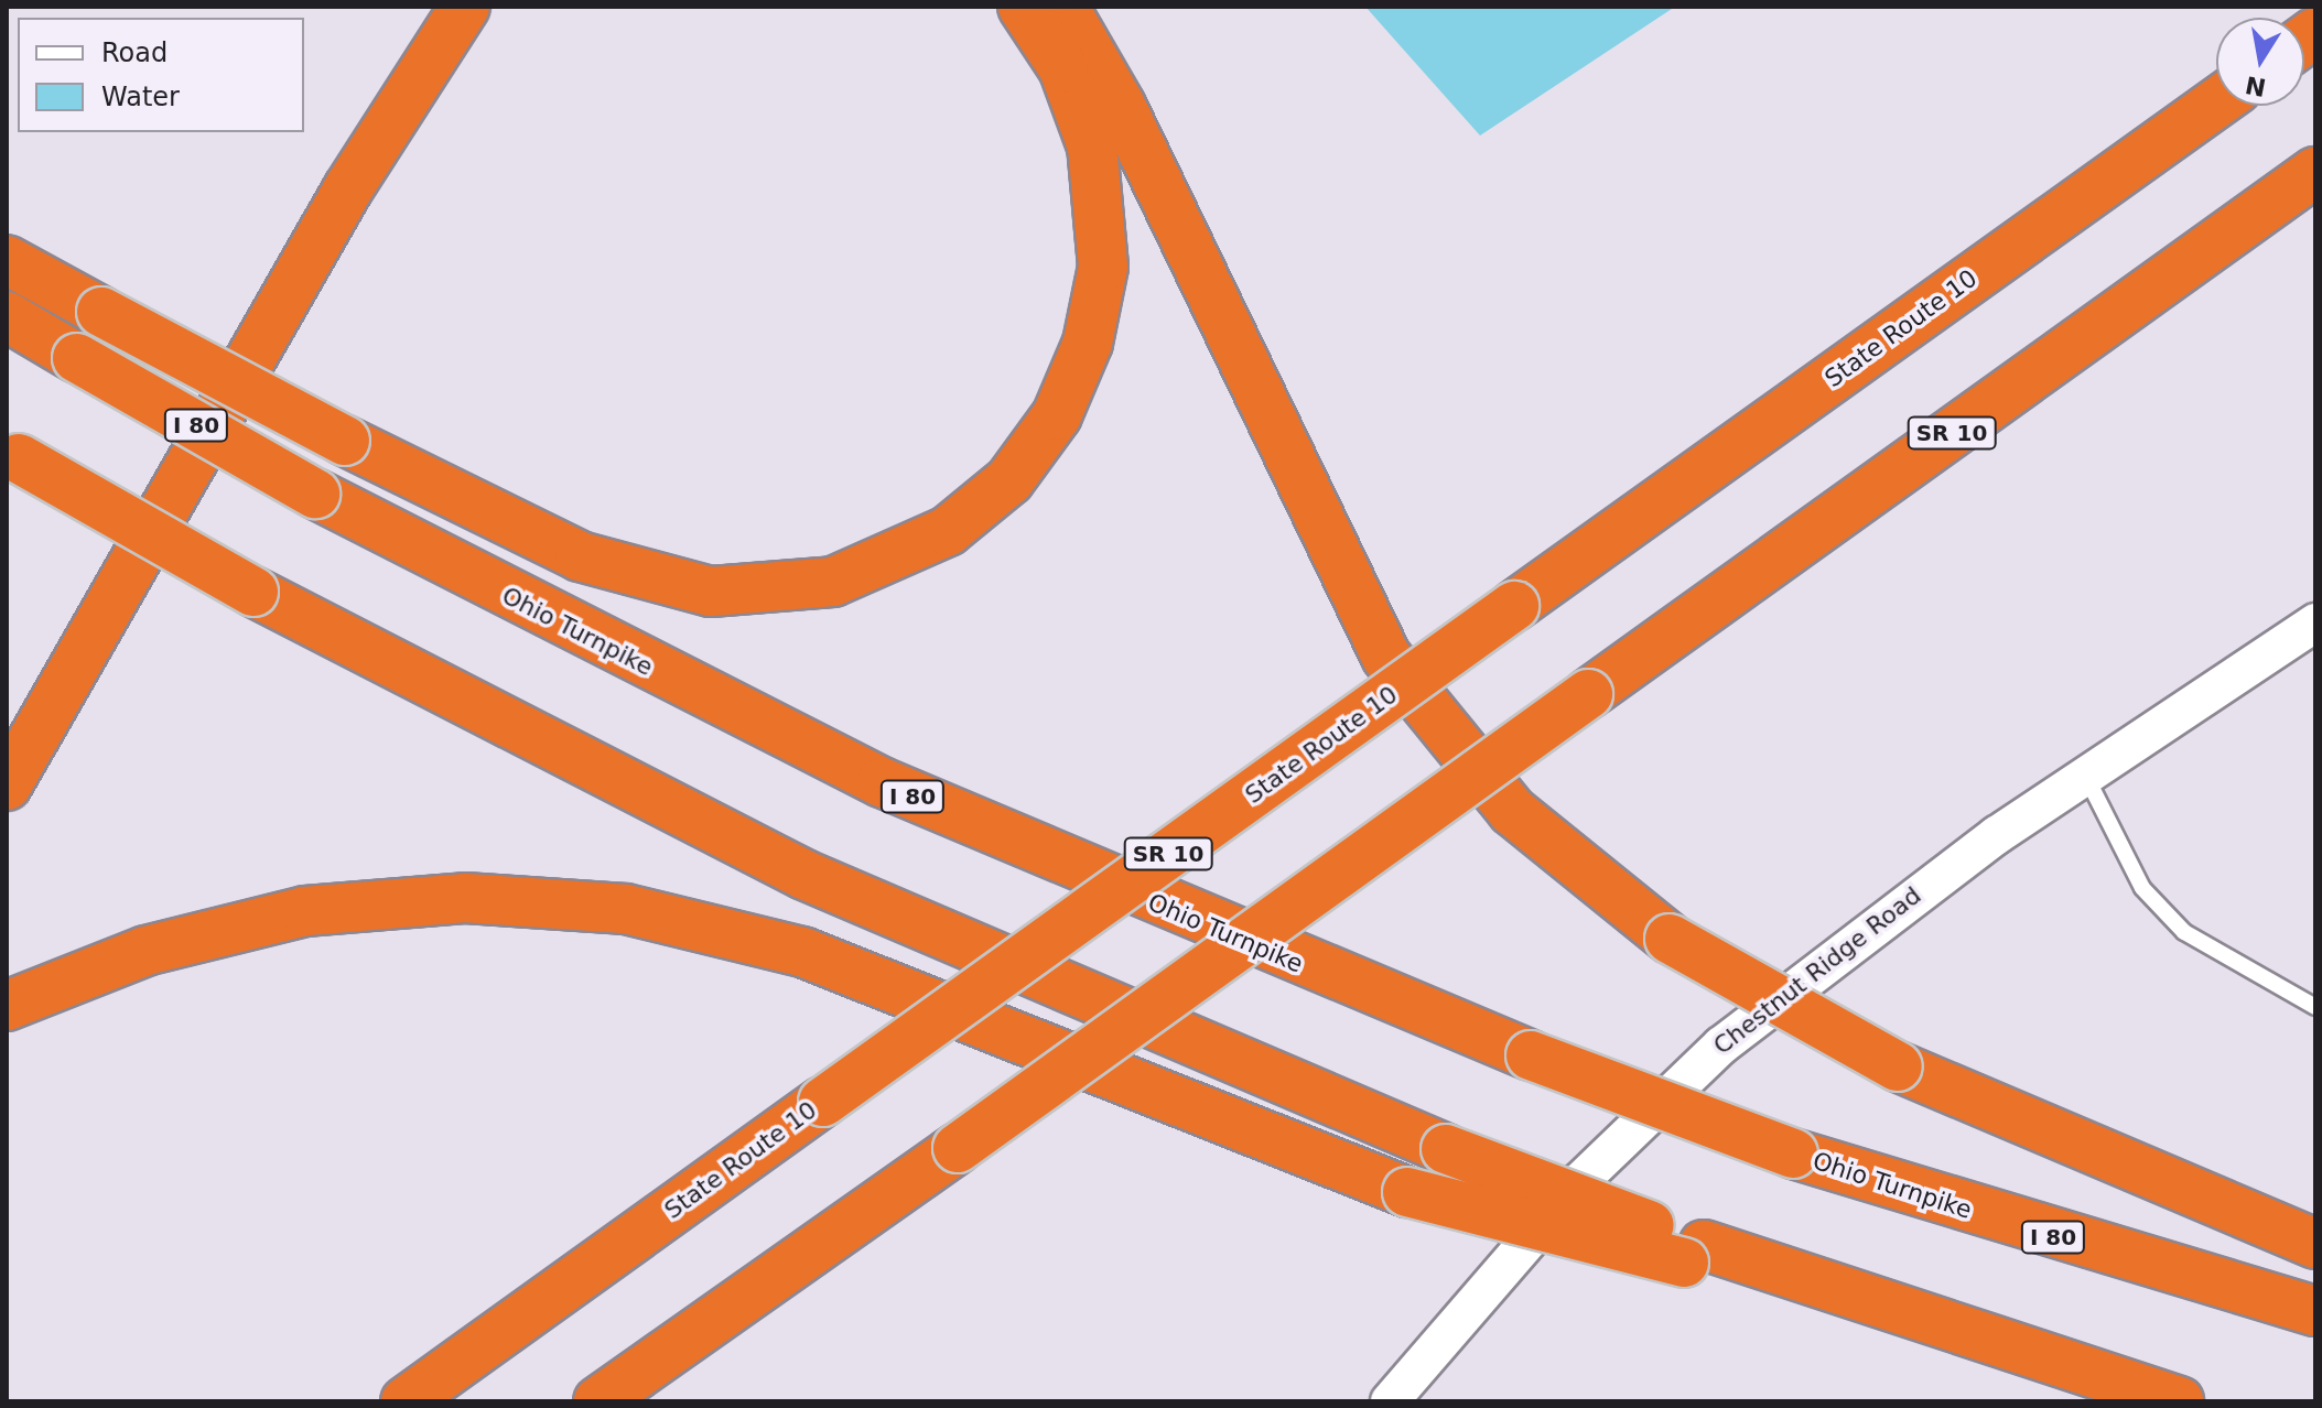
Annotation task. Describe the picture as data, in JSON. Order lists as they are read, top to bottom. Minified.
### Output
{"streets":{"highway":["State Route 10","I 80","SR 10","Ohio Turnpike"],"street":["Chestnut Ridge Road"]},"legend":["Road","Water"],"north":"bottom"}
